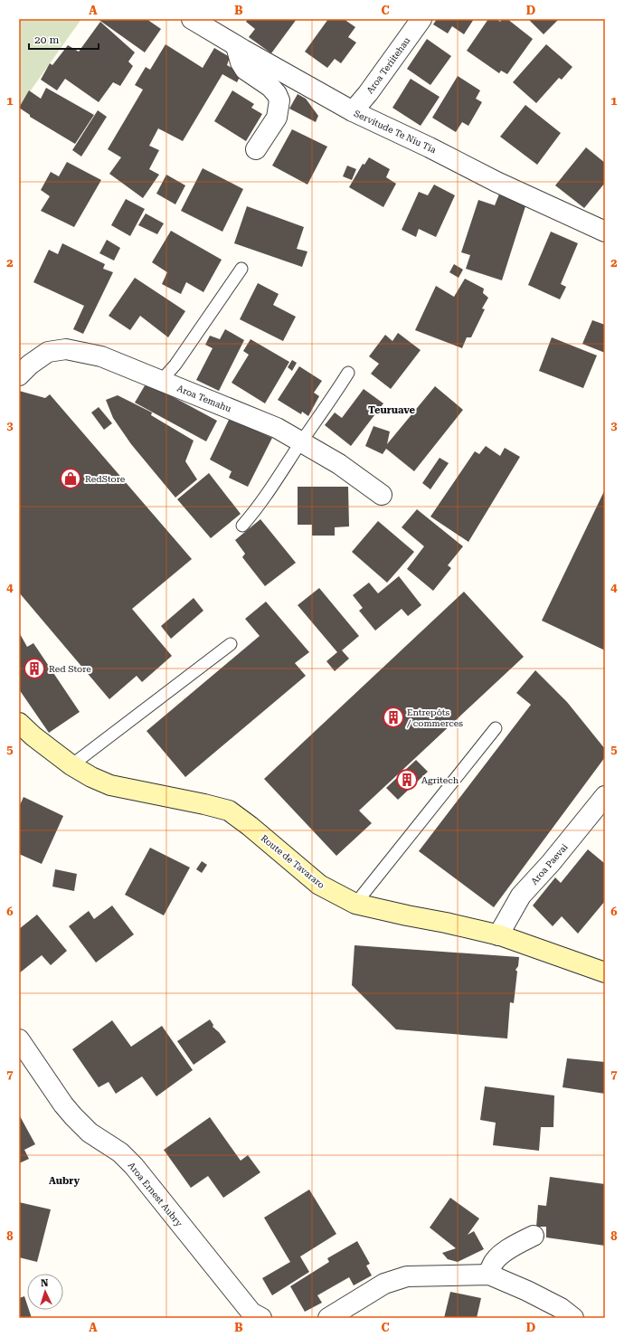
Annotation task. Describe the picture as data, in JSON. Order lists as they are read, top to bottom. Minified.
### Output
{"streets":{"main road":["Route de Tavararo"],"street":["Aroa Teriitehau","Servitude Te Niu Tia","Aroa Temahu","Aroa Paevai","Aroa Ernest Aubry"]},"crossings":[["Aroa Teriitehau","Servitude Te Niu Tia"],["Route de Tavararo","Aroa Paevai"]],"districts":["Teuruave","Aubry"],"places":{"shop":["RedStore"],"building":["Red Store","Entrepôts / commerces","Agritech"]},"scale_bar":"20 m","north":"top","grid":{"columns":["A","B","C","D"],"rows":["1","2","3","4","5","6","7","8"]}}
